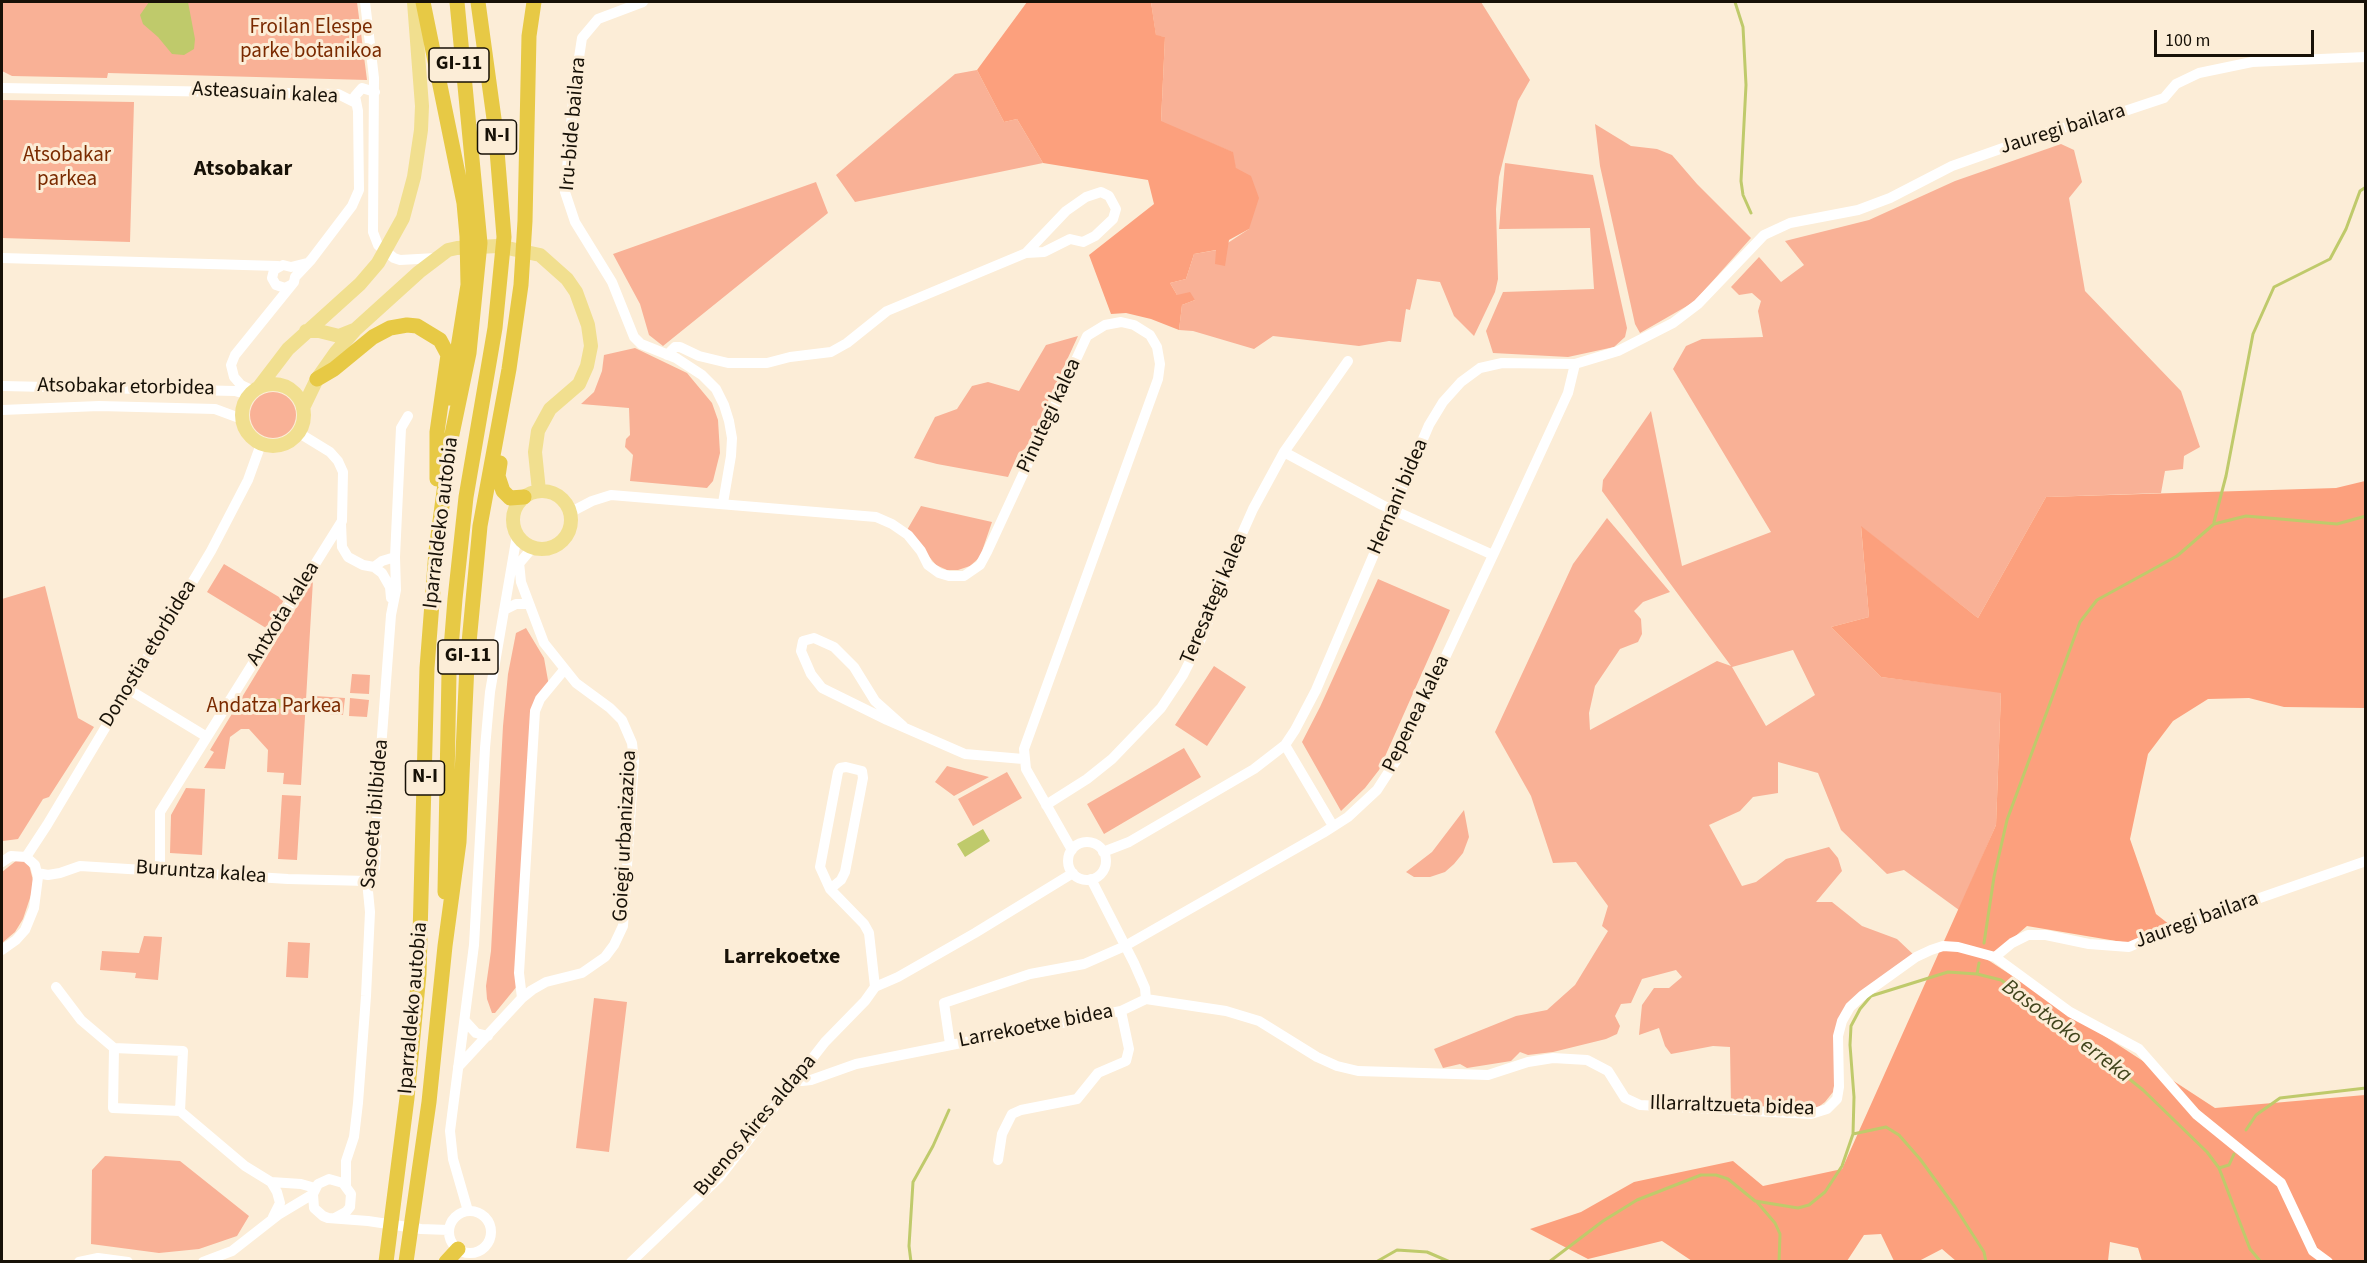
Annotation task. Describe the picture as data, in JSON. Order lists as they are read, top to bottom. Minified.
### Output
{"streets":{"highway":["GI-11","N-I","Iparraldeko autobia"],"street":["Asteasuain kalea","Iru-bide bailara","Jauregi bailara","Atsobakar etorbidea","Pinutegi kalea","Hernani bidea","Teresategi kalea","Antxota kalea","Donostia etorbidea","Pepenea kalea","Sasoeta ibilbidea","Goiegi urbanizazioa","Buruntza kalea","Larrekoetxe bidea","Illarraltzueta bidea","Buenos Aires aldapa"]},"crossings":[["GI-11","N-I"],["GI-11","Iparraldeko autobia"],["Iru-bide bailara","Pinutegi kalea"],["Jauregi bailara","Hernani bidea"],["Jauregi bailara","Illarraltzueta bidea"],["N-I","Iparraldeko autobia"],["Atsobakar etorbidea","Donostia etorbidea"],["Hernani bidea","Pepenea kalea"],["Hernani bidea","Buenos Aires aldapa"],["Antxota kalea","Buruntza kalea"],["Pepenea kalea","Larrekoetxe bidea"],["Sasoeta ibilbidea","Buruntza kalea"],["Larrekoetxe bidea","Illarraltzueta bidea"],["Larrekoetxe bidea","Buenos Aires aldapa"]],"districts":["Atsobakar","Larrekoetxe"],"water":["Basotxoko erreka"],"parks":["Froilan Elespe parke botanikoa","Atsobakar parkea","Andatza Parkea"],"scale_bar":"100 m"}
